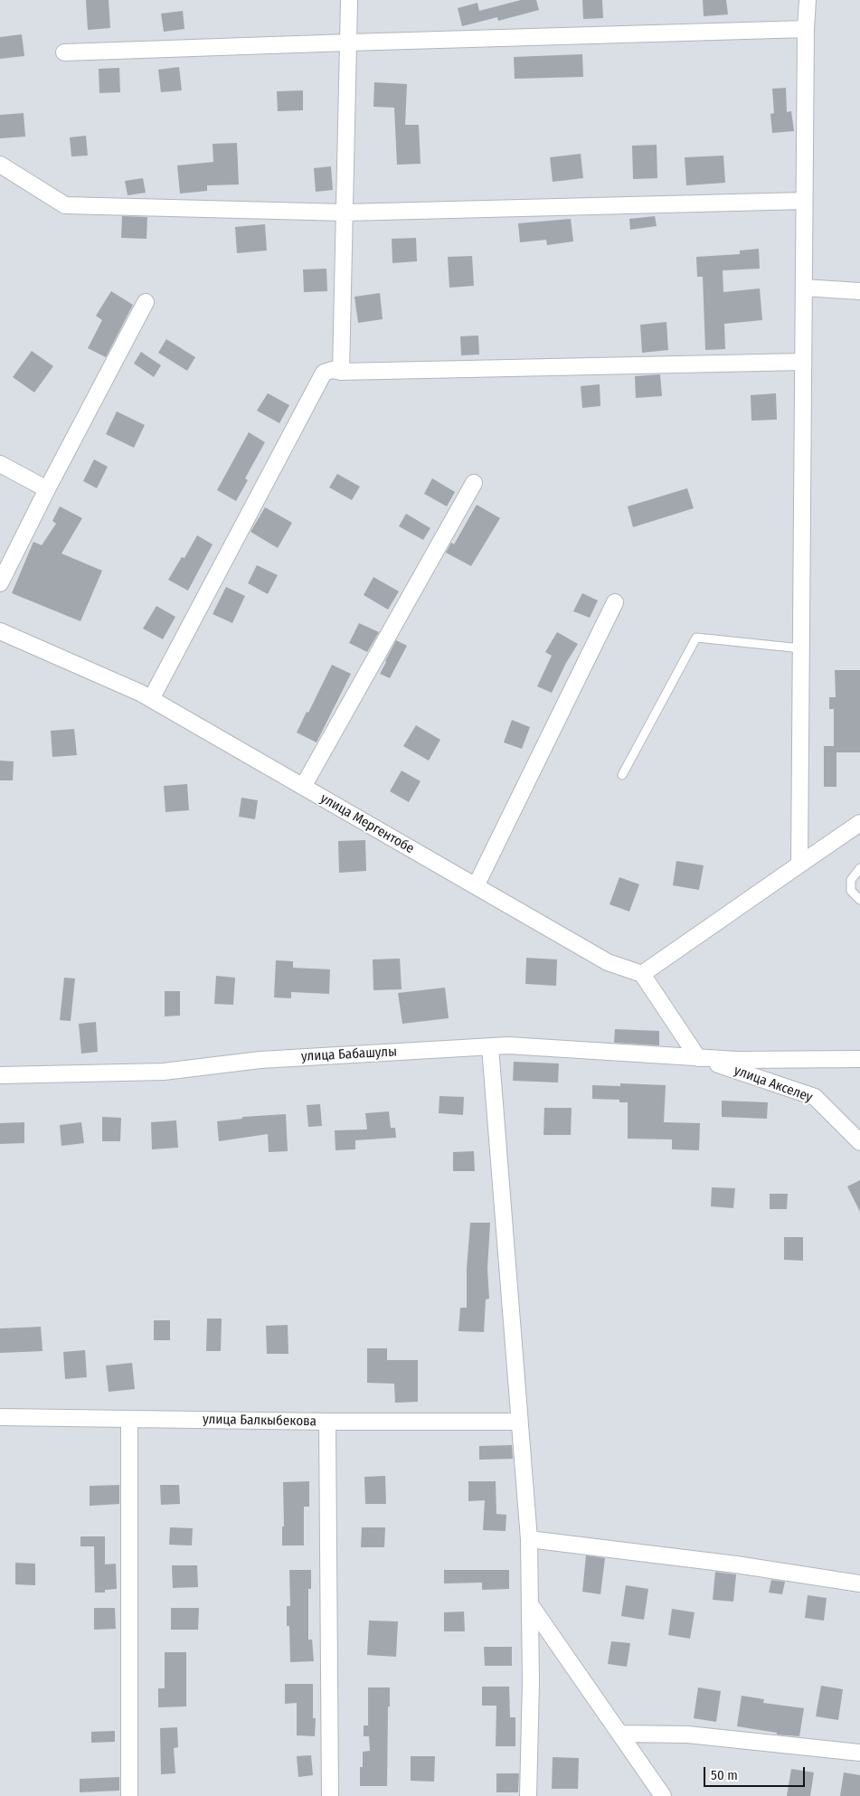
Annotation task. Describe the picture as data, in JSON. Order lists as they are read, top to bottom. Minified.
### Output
{"streets":{"street":["улица Мергентобе","улица Бабашулы","улица Акселеу","улица Балкыбекова"]},"crossings":[["улица Бабашулы","улица Акселеу"]],"scale_bar":"50 m"}
